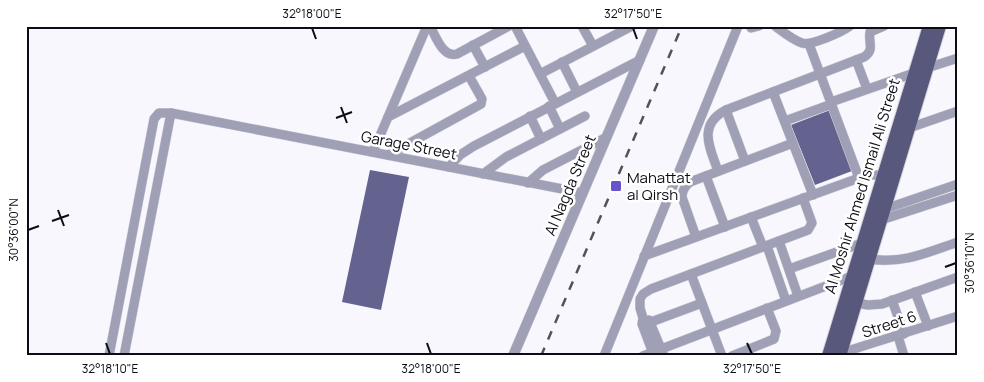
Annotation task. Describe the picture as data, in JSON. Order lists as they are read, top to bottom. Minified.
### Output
{"streets":{"main road":["Al Moshir Ahmed Ismail Ali Street"],"street":["Garage Street","Al Nagda Street","Street 6"]},"crossings":[["Garage Street","Al Nagda Street"],["Al Moshir Ahmed Ismail Ali Street","Street 6"]],"places":{"transit":["Mahattat al Qirsh"]},"coordinates":["32°18'00\"E","32°17'50\"E","30°36'00\"N","30°36'10\"N","32°18'10\"E"]}
